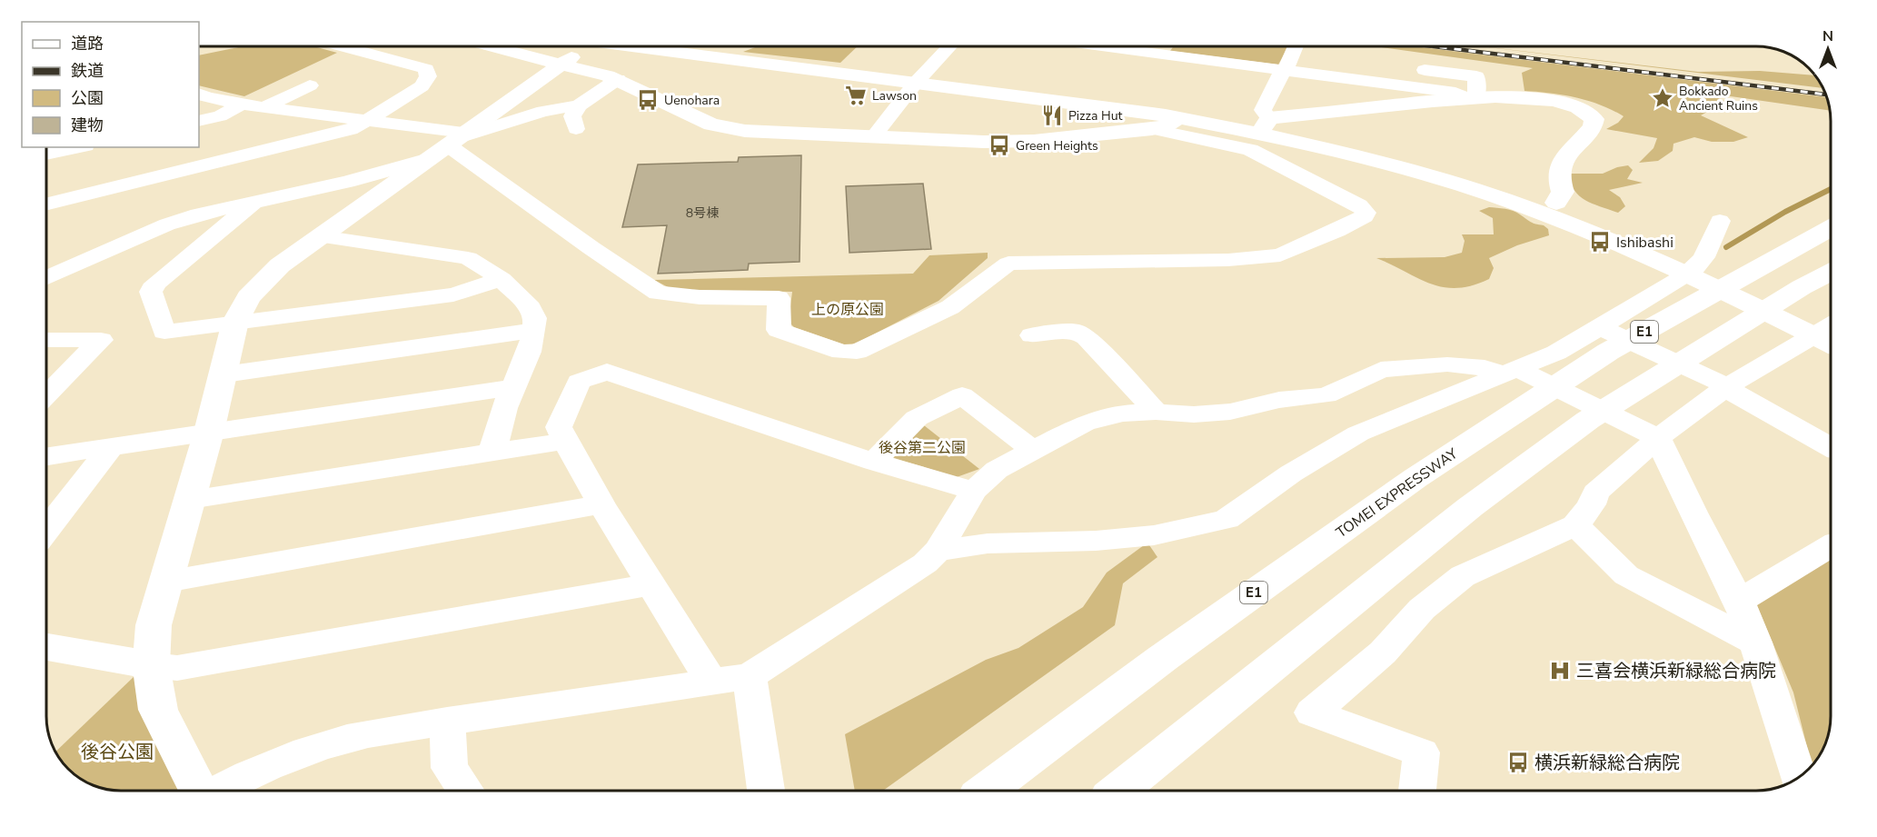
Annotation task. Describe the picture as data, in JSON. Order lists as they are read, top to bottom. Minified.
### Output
{"streets":{"main road":["E1","TOMEI EXPRESSWAY"]},"parks":["上の原公園","後谷第二公園","後谷公園"],"places":{"supermarket":["Lawson"],"place":["Bokkado Ancient Ruins"],"bus stop":["Uenohara","Green Heights","Ishibashi","横浜新緑総合病院"],"restaurant":["Pizza Hut"],"hospital":["三喜会横浜新緑総合病院"]},"house_numbers":["8号棟"],"legend":["道路","鉄道","公園","建物"],"north":"top"}
